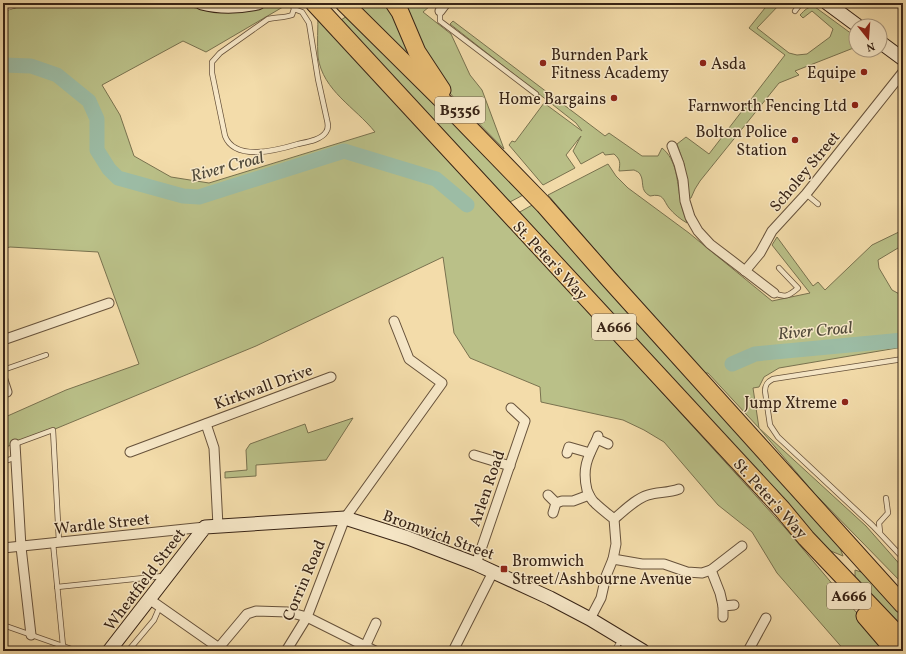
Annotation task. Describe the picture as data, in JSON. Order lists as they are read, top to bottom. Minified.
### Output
{"streets":{"highway":["B5356","St. Peter's Way","A666"],"street":["Scholey Street","Kirkwall Drive","Arlen Road","Wardle Street","Bromwich Street","Wheatfield Street","Corrin Road"]},"crossings":[["B5356","St. Peter's Way"],["St. Peter's Way","A666"],["Kirkwall Drive","Bromwich Street"],["Arlen Road","Bromwich Street"],["Wardle Street","Bromwich Street"],["Wardle Street","Wheatfield Street"],["Bromwich Street","Wheatfield Street"],["Bromwich Street","Corrin Road"]],"water":["River Croal"],"places":{"other":["Burnden Park Fitness Academy","Asda","Equipe","Home Bargains","Farnworth Fencing Ltd","Bolton Police Station","Jump Xtreme"],"transit":["Bromwich Street/Ashbourne Avenue"]},"north":"bottom"}
